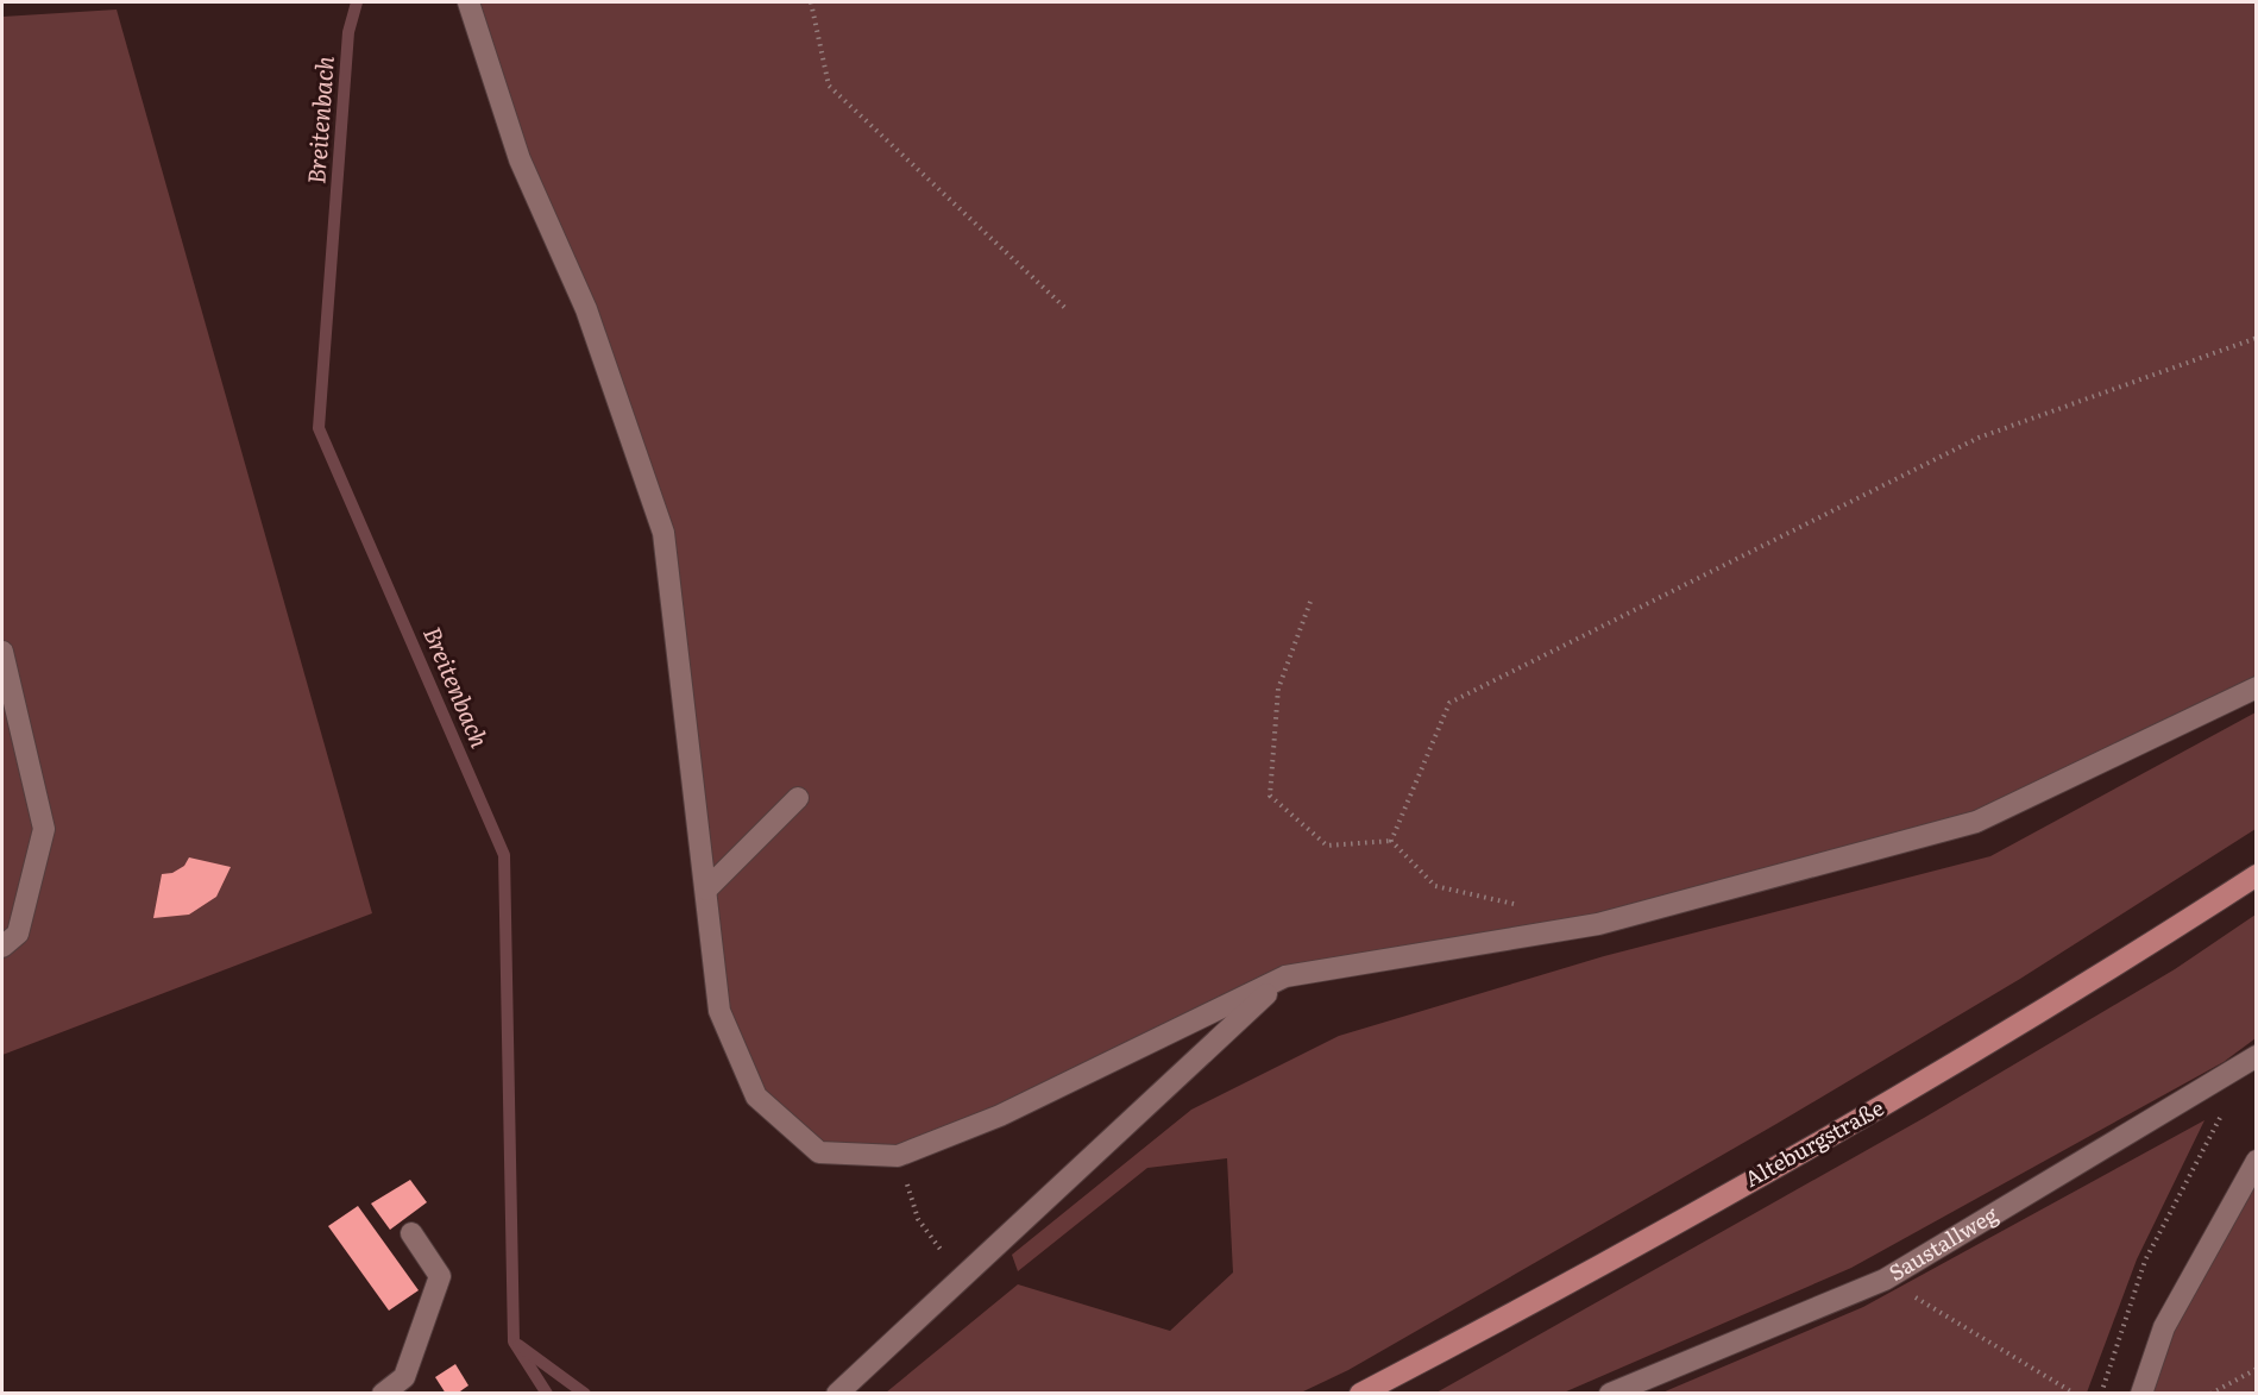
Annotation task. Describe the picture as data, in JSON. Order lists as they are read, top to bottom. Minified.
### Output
{"streets":{"main road":["Alteburgstraße"],"lane":["Saustallweg"]},"water":["Breitenbach"]}
